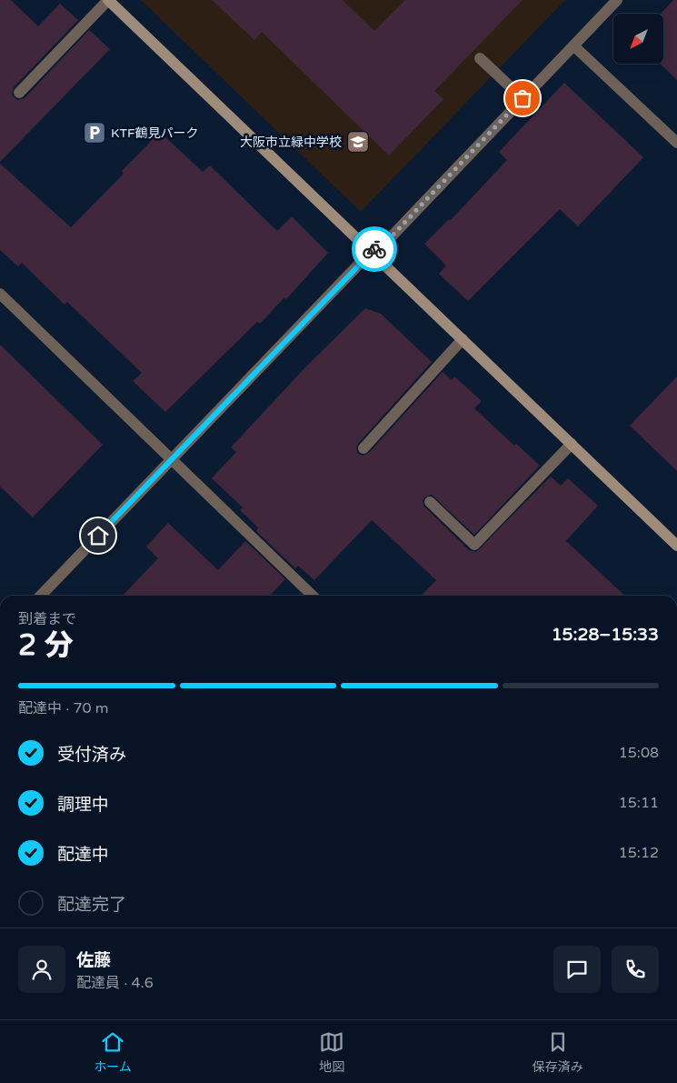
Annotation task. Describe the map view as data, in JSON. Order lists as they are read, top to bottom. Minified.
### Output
{"places":{"parking":["KTF鶴見パーク"],"school or university":["大阪市立緑中学校"]},"north":"bottom left","page":{"heading":["2 分","到着まで","15:28–15:33"],"panel":["佐藤","配達員 · 4.6"],"bar":"配達中 · 70 m","list":[["受付済み","15:08"],["調理中","15:11"],["配達中","15:12"],"配達完了"],"tabs":["ホーム","地図","保存済み"]}}
